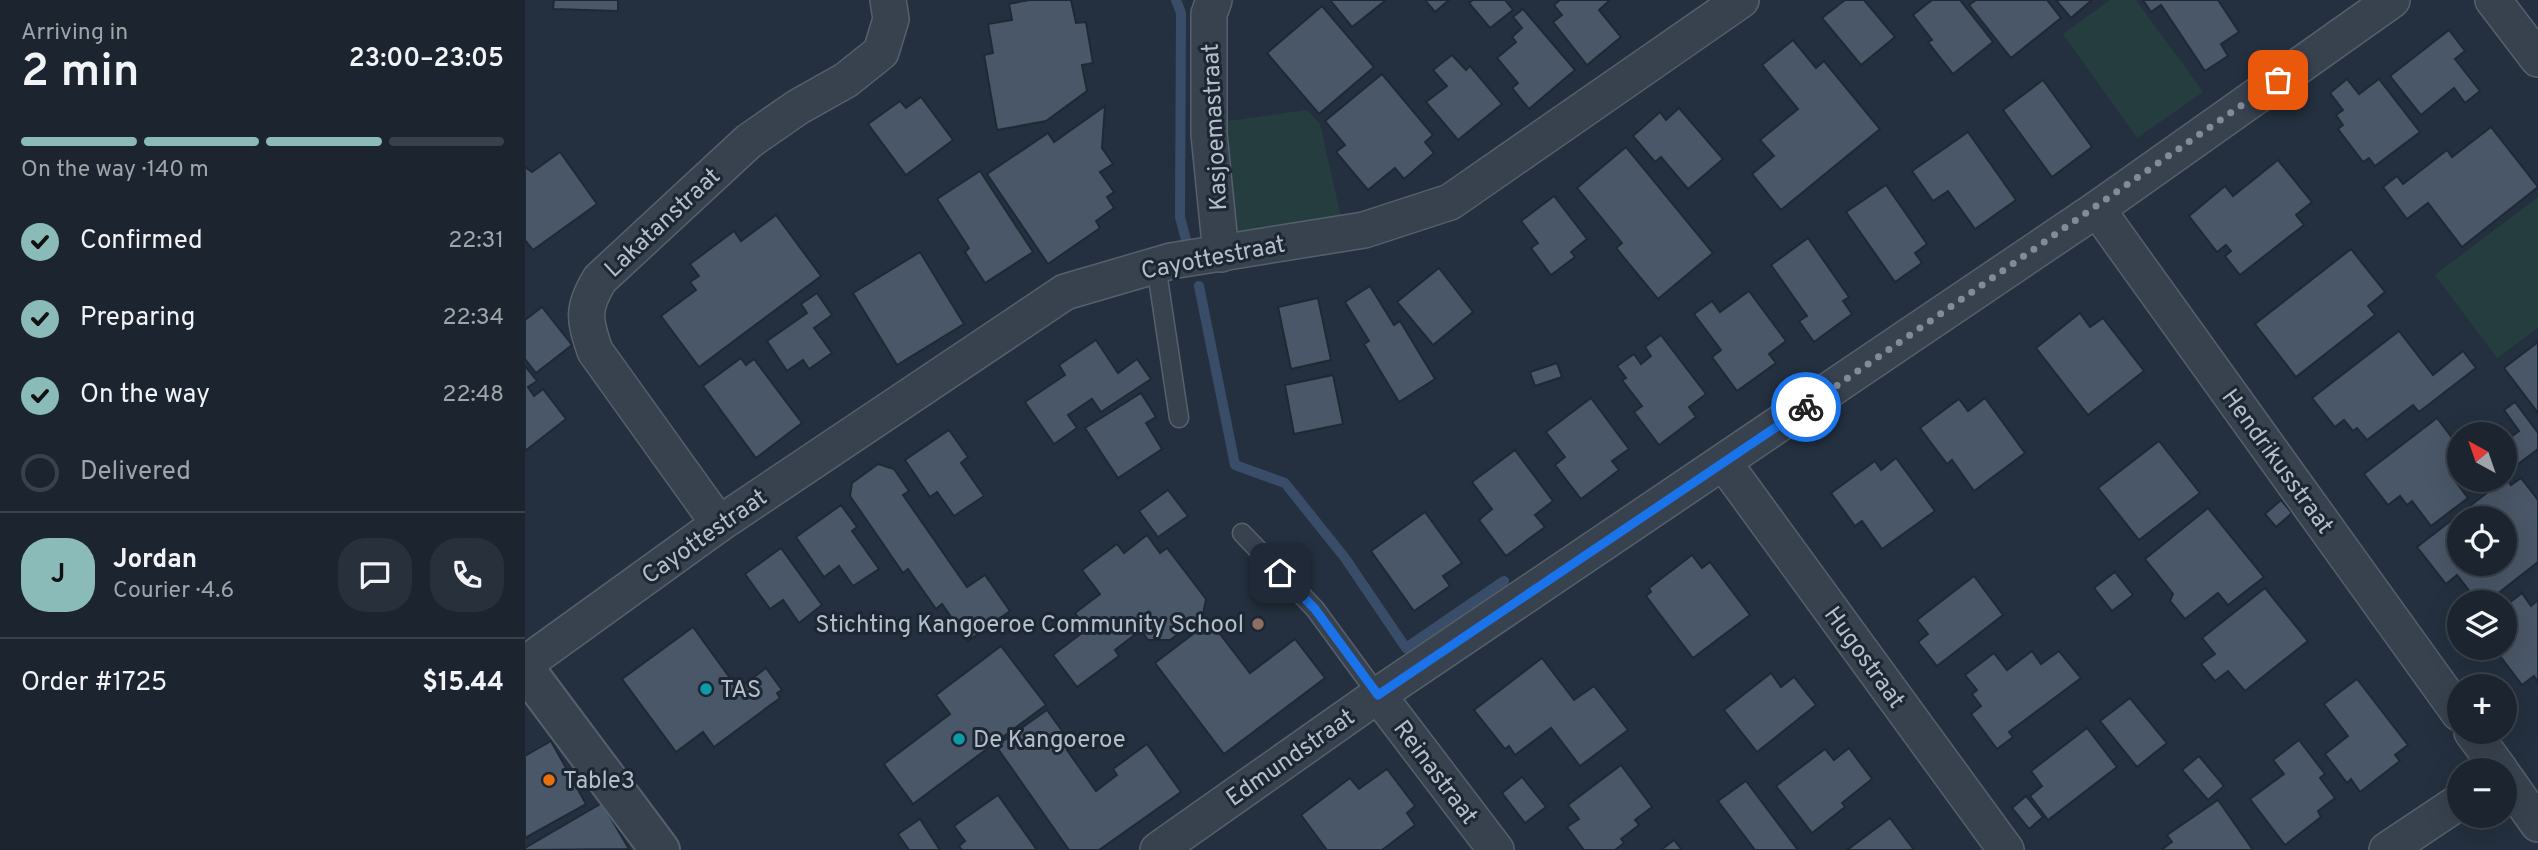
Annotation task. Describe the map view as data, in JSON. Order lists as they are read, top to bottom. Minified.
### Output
{"streets":{"street":["Kasjoemastraat","Lakatanstraat","Cayottestraat","Hendrikusstraat","Hugostraat","Edmundstraat","Reinastraat"]},"crossings":[["Kasjoemastraat","Cayottestraat"],["Lakatanstraat","Cayottestraat"],["Hendrikusstraat","Edmundstraat"],["Hugostraat","Edmundstraat"],["Edmundstraat","Reinastraat"]],"places":["Stichting Kangoeroe Community School","TAS","De Kangoeroe","Table3"],"north":"top left","page":{"heading":["2 min","Arriving in","23:00–23:05"],"panel":["Jordan","Courier · 4.6","Order #1725","$15.44"],"bar":"On the way · 140 m","list":[["Confirmed","22:31"],["Preparing","22:34"],["On the way","22:48"],"Delivered"],"map_buttons":["+","−"],"round":"J"}}
